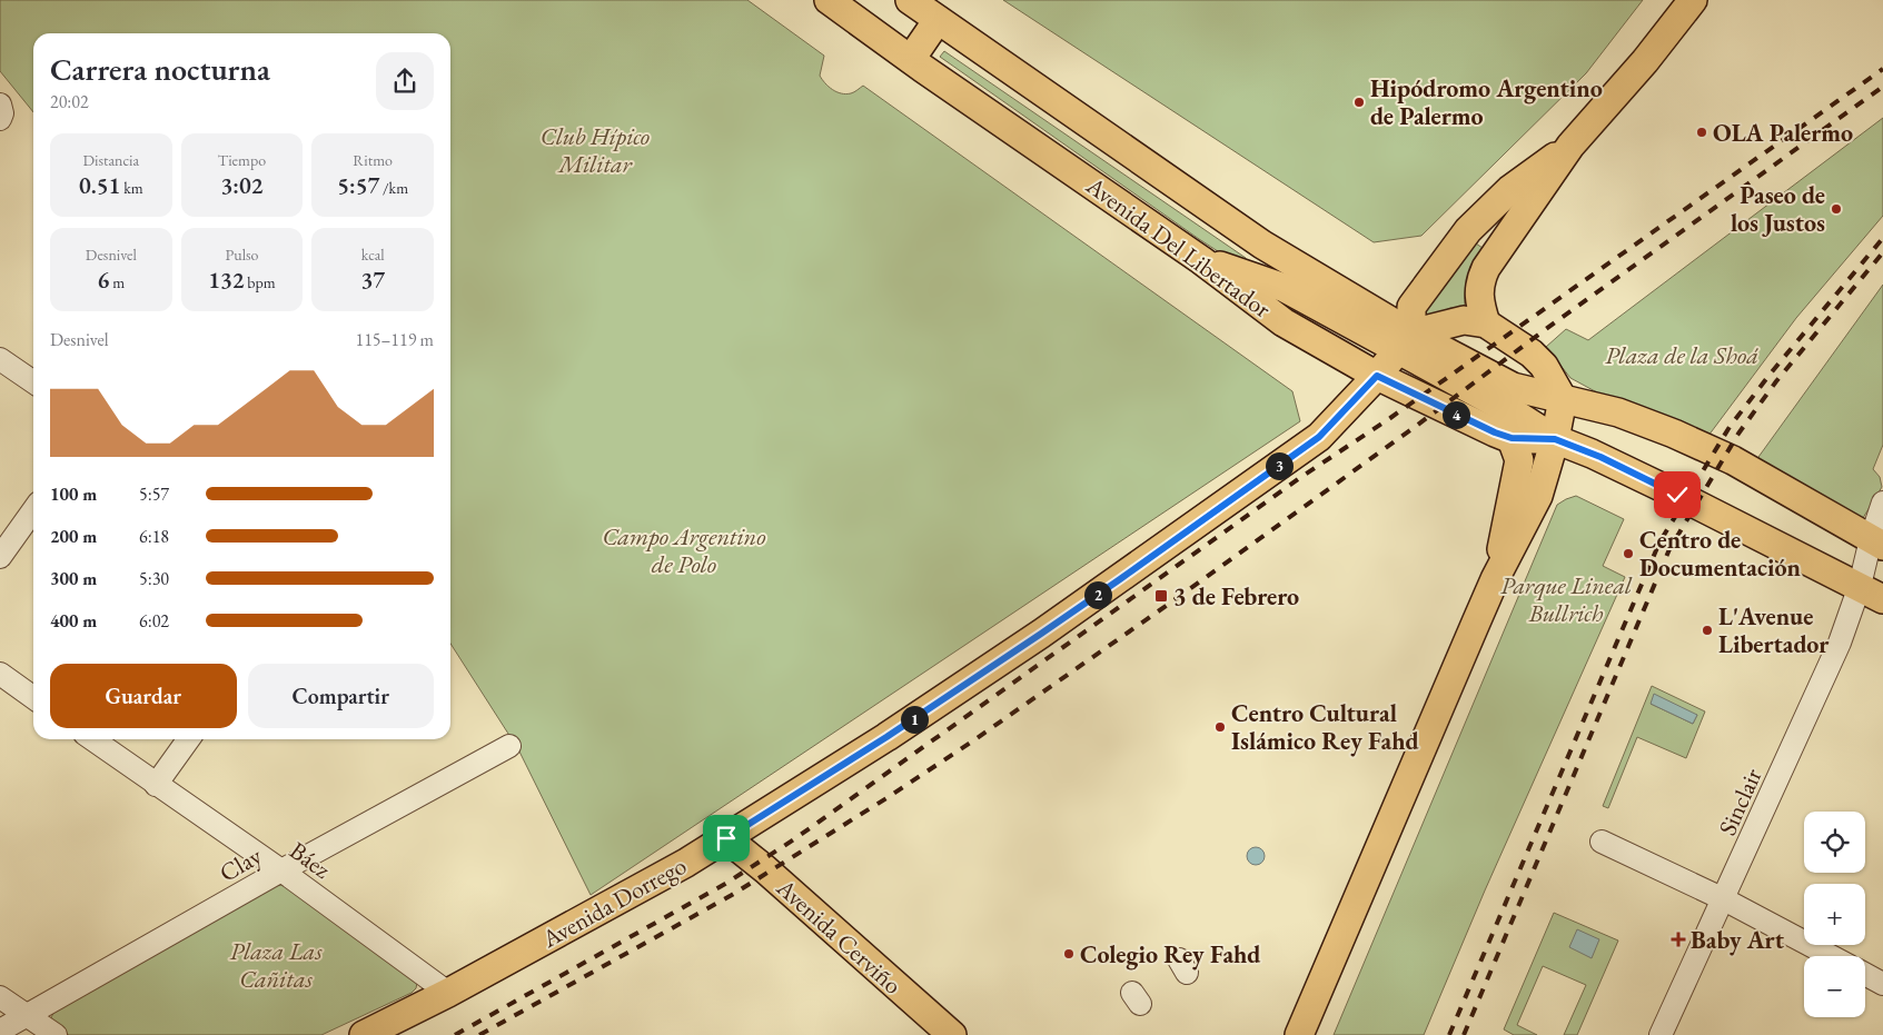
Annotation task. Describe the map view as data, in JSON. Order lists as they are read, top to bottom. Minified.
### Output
{"streets":{"main road":["Avenida Del Libertador","Avenida Dorrego","Avenida Cerviño"],"street":["Sinclair","Báez","Clay"]},"crossings":[["Avenida Del Libertador","Sinclair"],["Avenida Del Libertador","Avenida Dorrego"],["Báez","Clay"],["Báez","Avenida Dorrego"],["Avenida Dorrego","Avenida Cerviño"]],"parks":["Club Hípico Militar","Plaza de la Shoá","Campo Argentino de Polo","Parque Lineal Bullrich","Plaza Las Cañitas"],"places":{"other":["Hipódromo Argentino de Palermo","OLA Palermo","Paseo de los Justos","Centro de Documentación","L'Avenue Libertador","Centro Cultural Islámico Rey Fahd","Colegio Rey Fahd"],"transit":["3 de Febrero"],"health":["Baby Art"]},"page":{"heading":["Carrera nocturna","20:02"],"stats":[["Distancia","0.51 km"],["Tiempo","3:02"],["Ritmo","5:57 /km"],["Desnivel","6 m"],["Pulso","132 bpm"],["kcal","37"]],"chart":["Desnivel","115–119 m"],"pins":["4","3","2","1"],"list":[{"name":"100 m","note":"5:57"},{"name":"200 m","note":"6:18"},{"name":"300 m","note":"5:30"},{"name":"400 m","note":"6:02"}],"buttons":["Guardar","Compartir"],"map_buttons":["+","−"]}}
